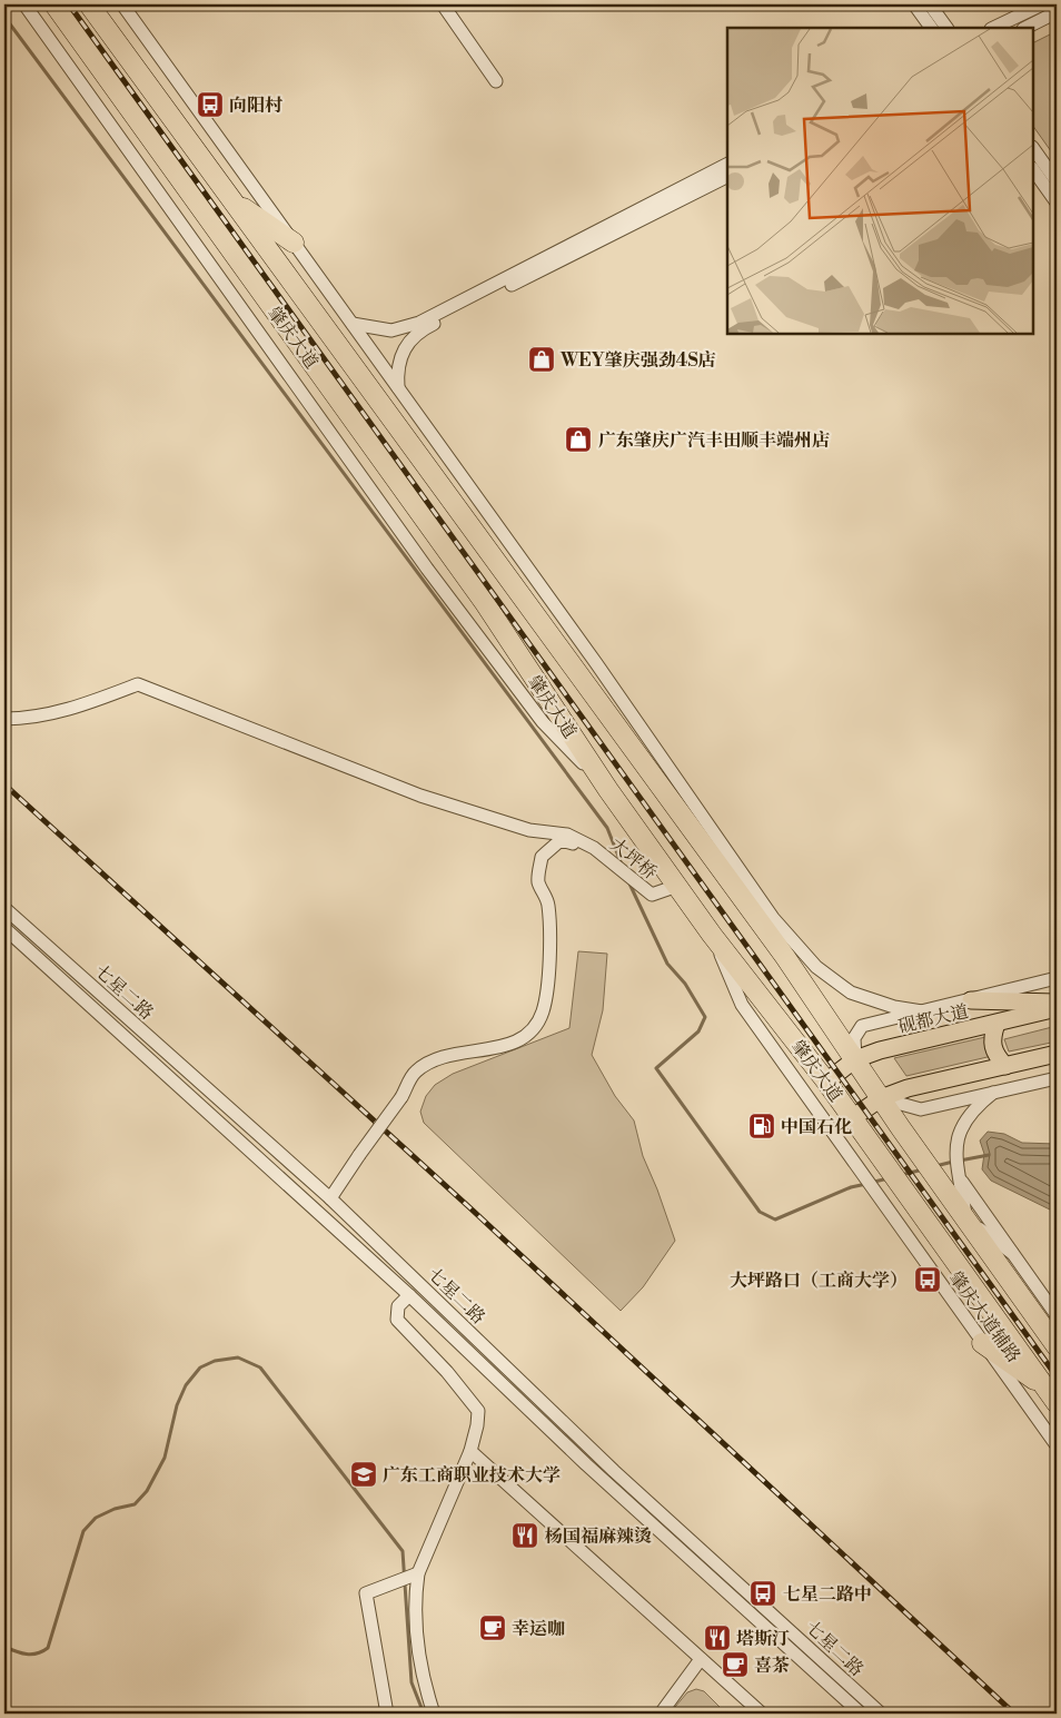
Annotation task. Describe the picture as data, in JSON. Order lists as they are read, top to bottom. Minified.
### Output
{"streets":{"highway":["肇庆大道"],"main road":["砚都大道"],"street":["大坪桥","七星二路","肇庆大道辅路"]},"crossings":[["肇庆大道","大坪桥"],["肇庆大道","砚都大道"],["肇庆大道","肇庆大道辅路"]],"places":{"bus stop":["向阳村","大坪路口（工商大学）","七星二路中"],"shop":["WEY肇庆强劲4S店","广东肇庆广汽丰田顺丰端州店"],"fuel station":["中国石化"],"school or university":["广东工商职业技术大学"],"restaurant":["杨国福麻辣烫","塔斯汀"],"cafe":["幸运咖","喜茶"]}}
